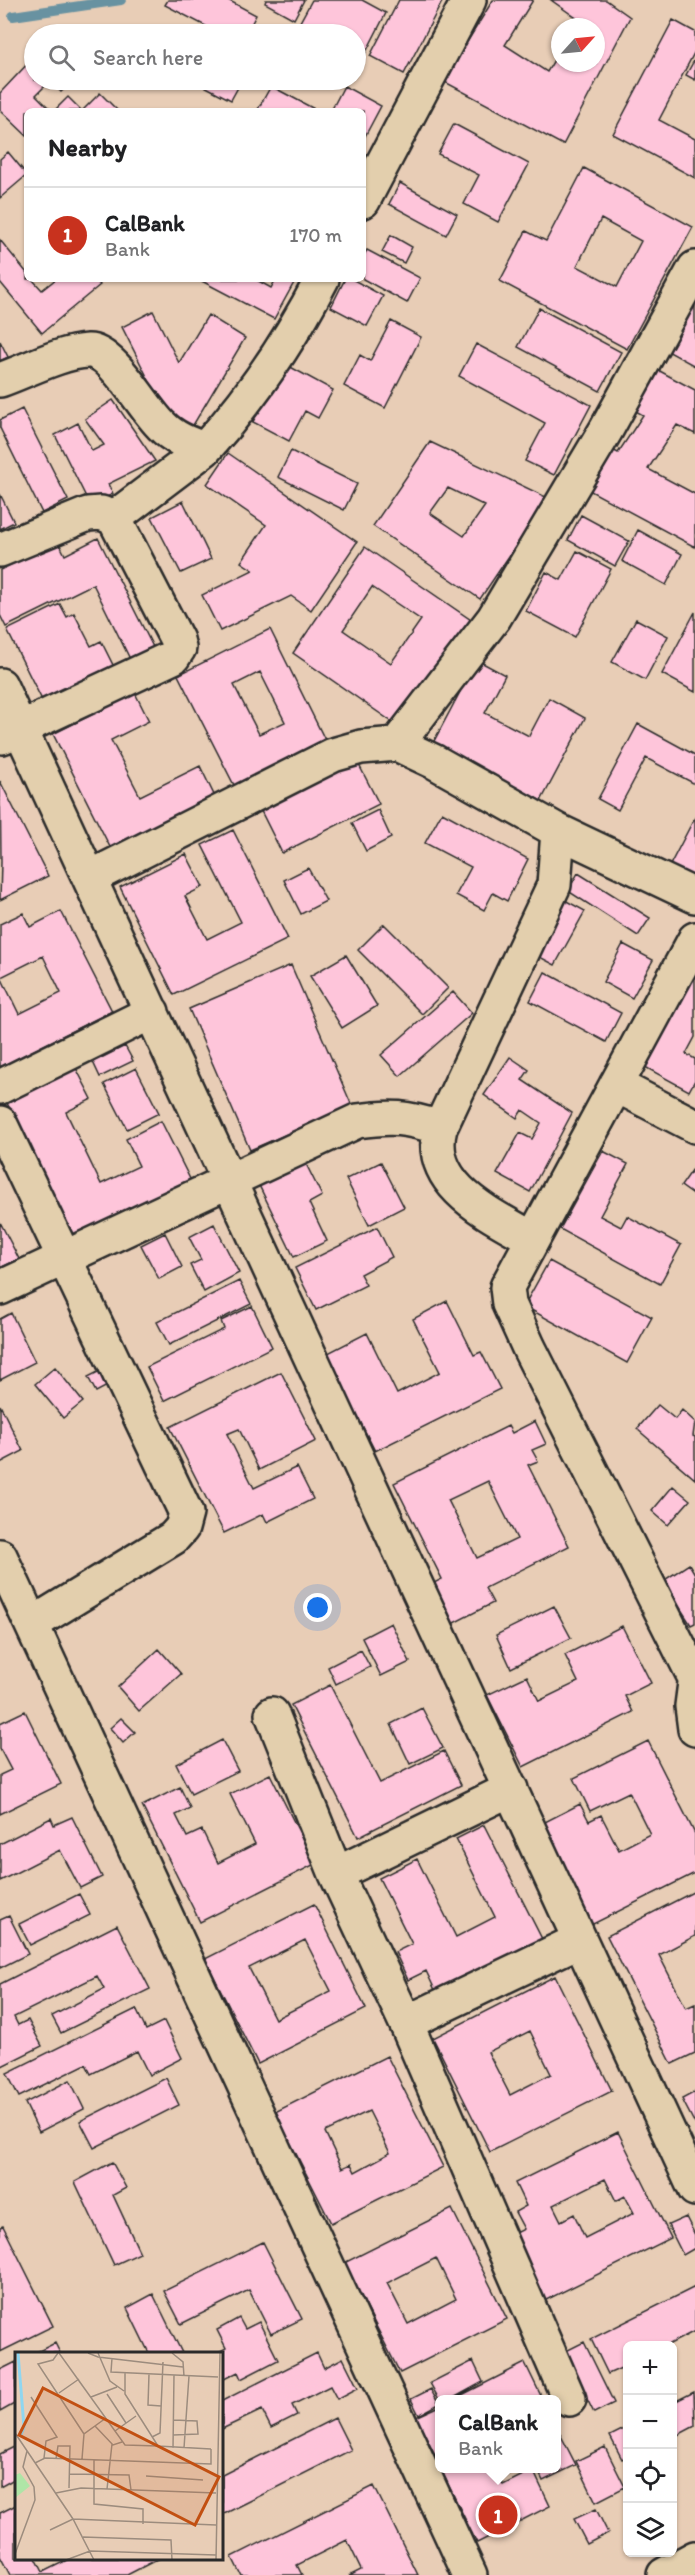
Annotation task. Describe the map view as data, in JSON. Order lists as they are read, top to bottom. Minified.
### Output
{"north":"top right","page":{"search":"Search here","heading":"Nearby","list":[{"mark":"1","name":"CalBank","note":"Bank","value":"170 m"}],"map_buttons":["+","−"],"popup":["CalBank","Bank"],"pins":"1"}}
